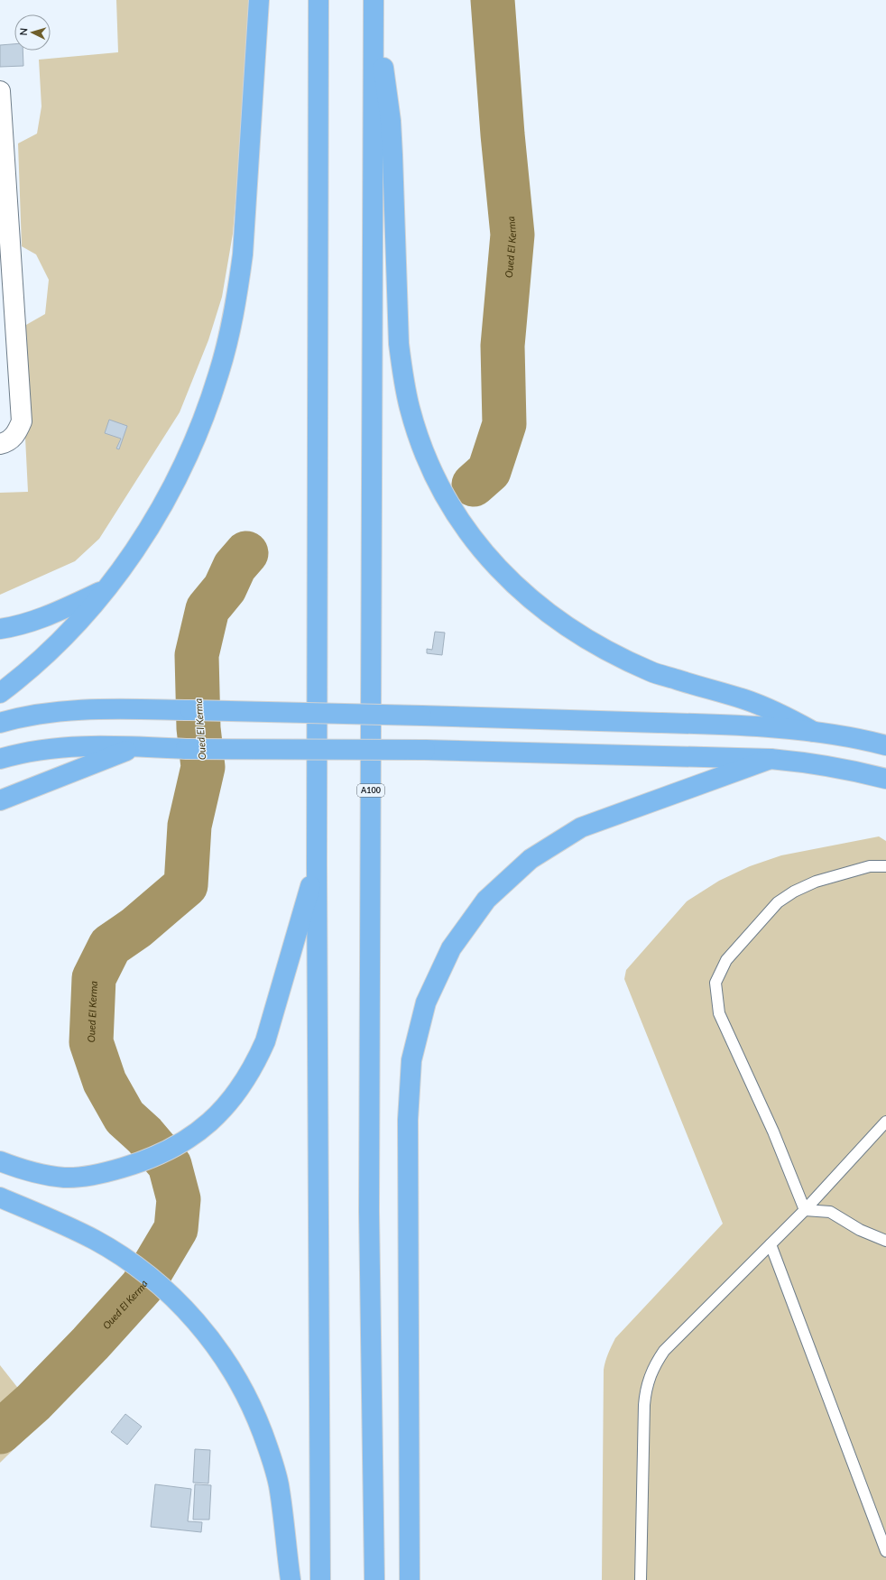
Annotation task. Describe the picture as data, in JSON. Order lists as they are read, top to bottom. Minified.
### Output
{"streets":{"highway":["A100"]},"water":["Oued El Kerma"],"north":"left"}
